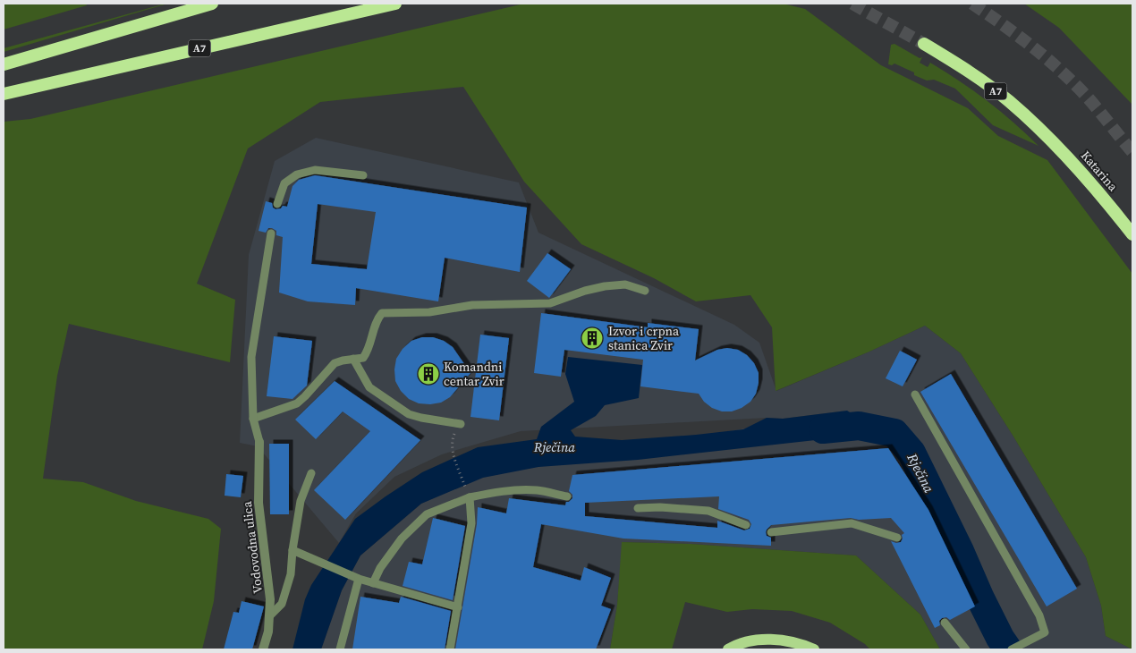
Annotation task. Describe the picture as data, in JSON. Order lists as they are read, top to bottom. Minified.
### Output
{"streets":{"highway":["A7","Katarina"],"street":["Vodovodna ulica"]},"water":["Rječina"],"places":{"building":["Izvor i crpna stanica Zvir","Komandni centar Zvir"]}}
